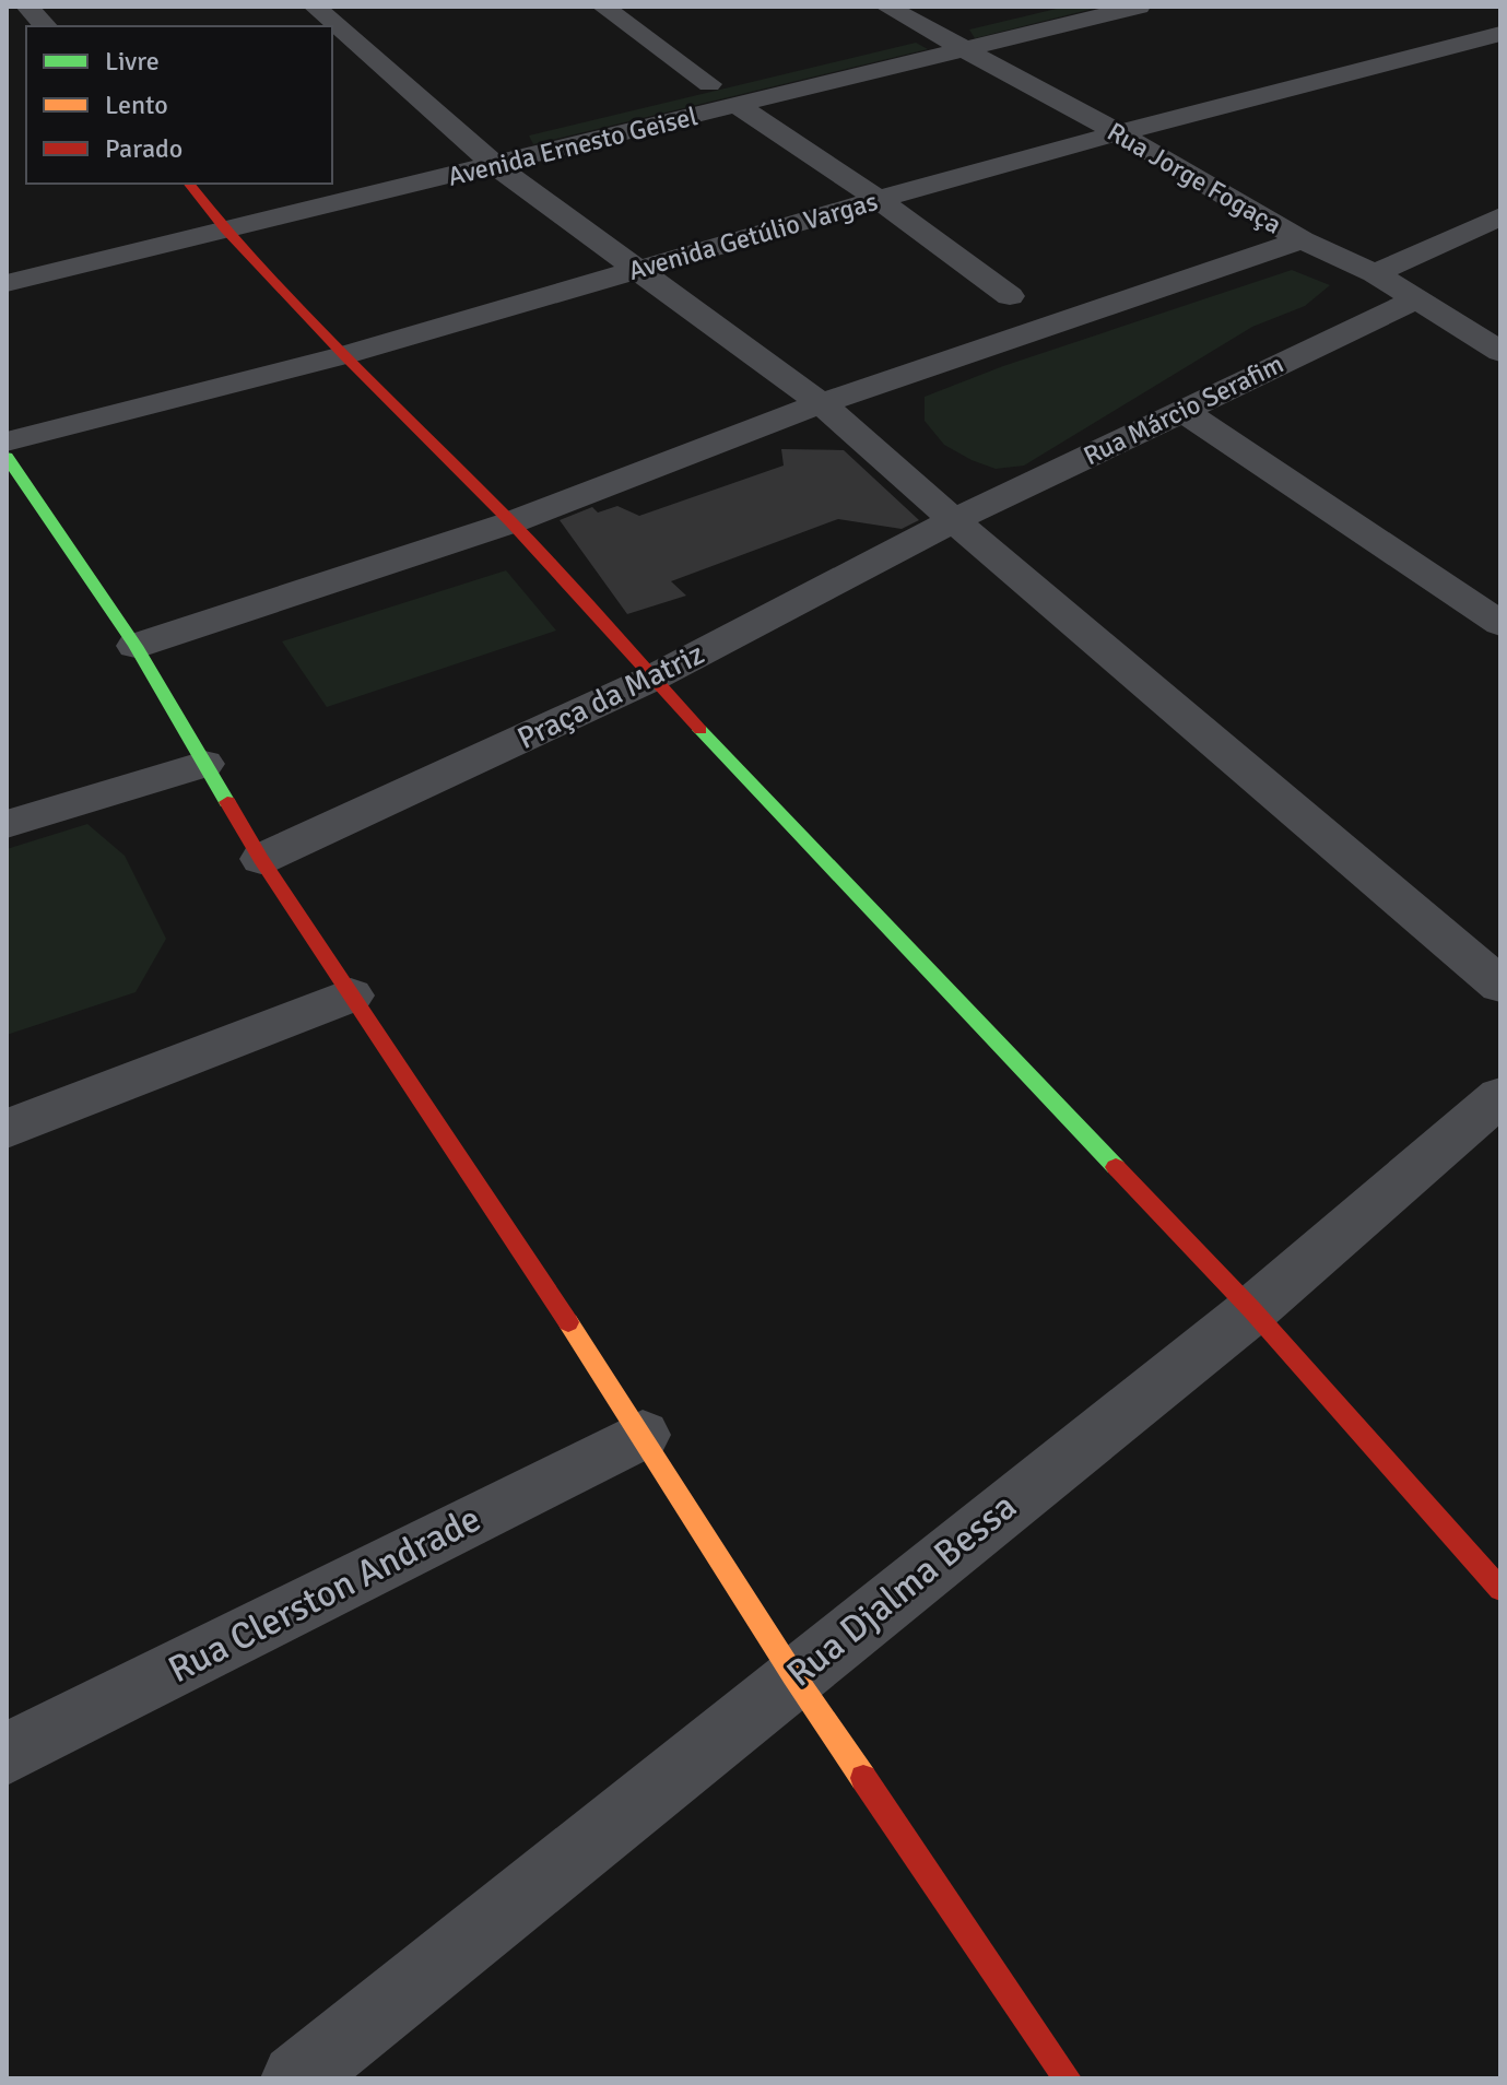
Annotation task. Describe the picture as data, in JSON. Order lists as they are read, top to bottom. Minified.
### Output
{"streets":{"street":["Avenida Ernesto Geisel","Rua Jorge Fogaça","Avenida Getúlio Vargas","Rua Márcio Serafim","Praça da Matriz","Rua Djalma Bessa","Rua Clerston Andrade"]},"crossings":[["Avenida Ernesto Geisel","Rua Jorge Fogaça"],["Rua Jorge Fogaça","Avenida Getúlio Vargas"],["Rua Jorge Fogaça","Rua Márcio Serafim"],["Rua Márcio Serafim","Praça da Matriz"]],"legend":["Livre","Lento","Parado"]}
